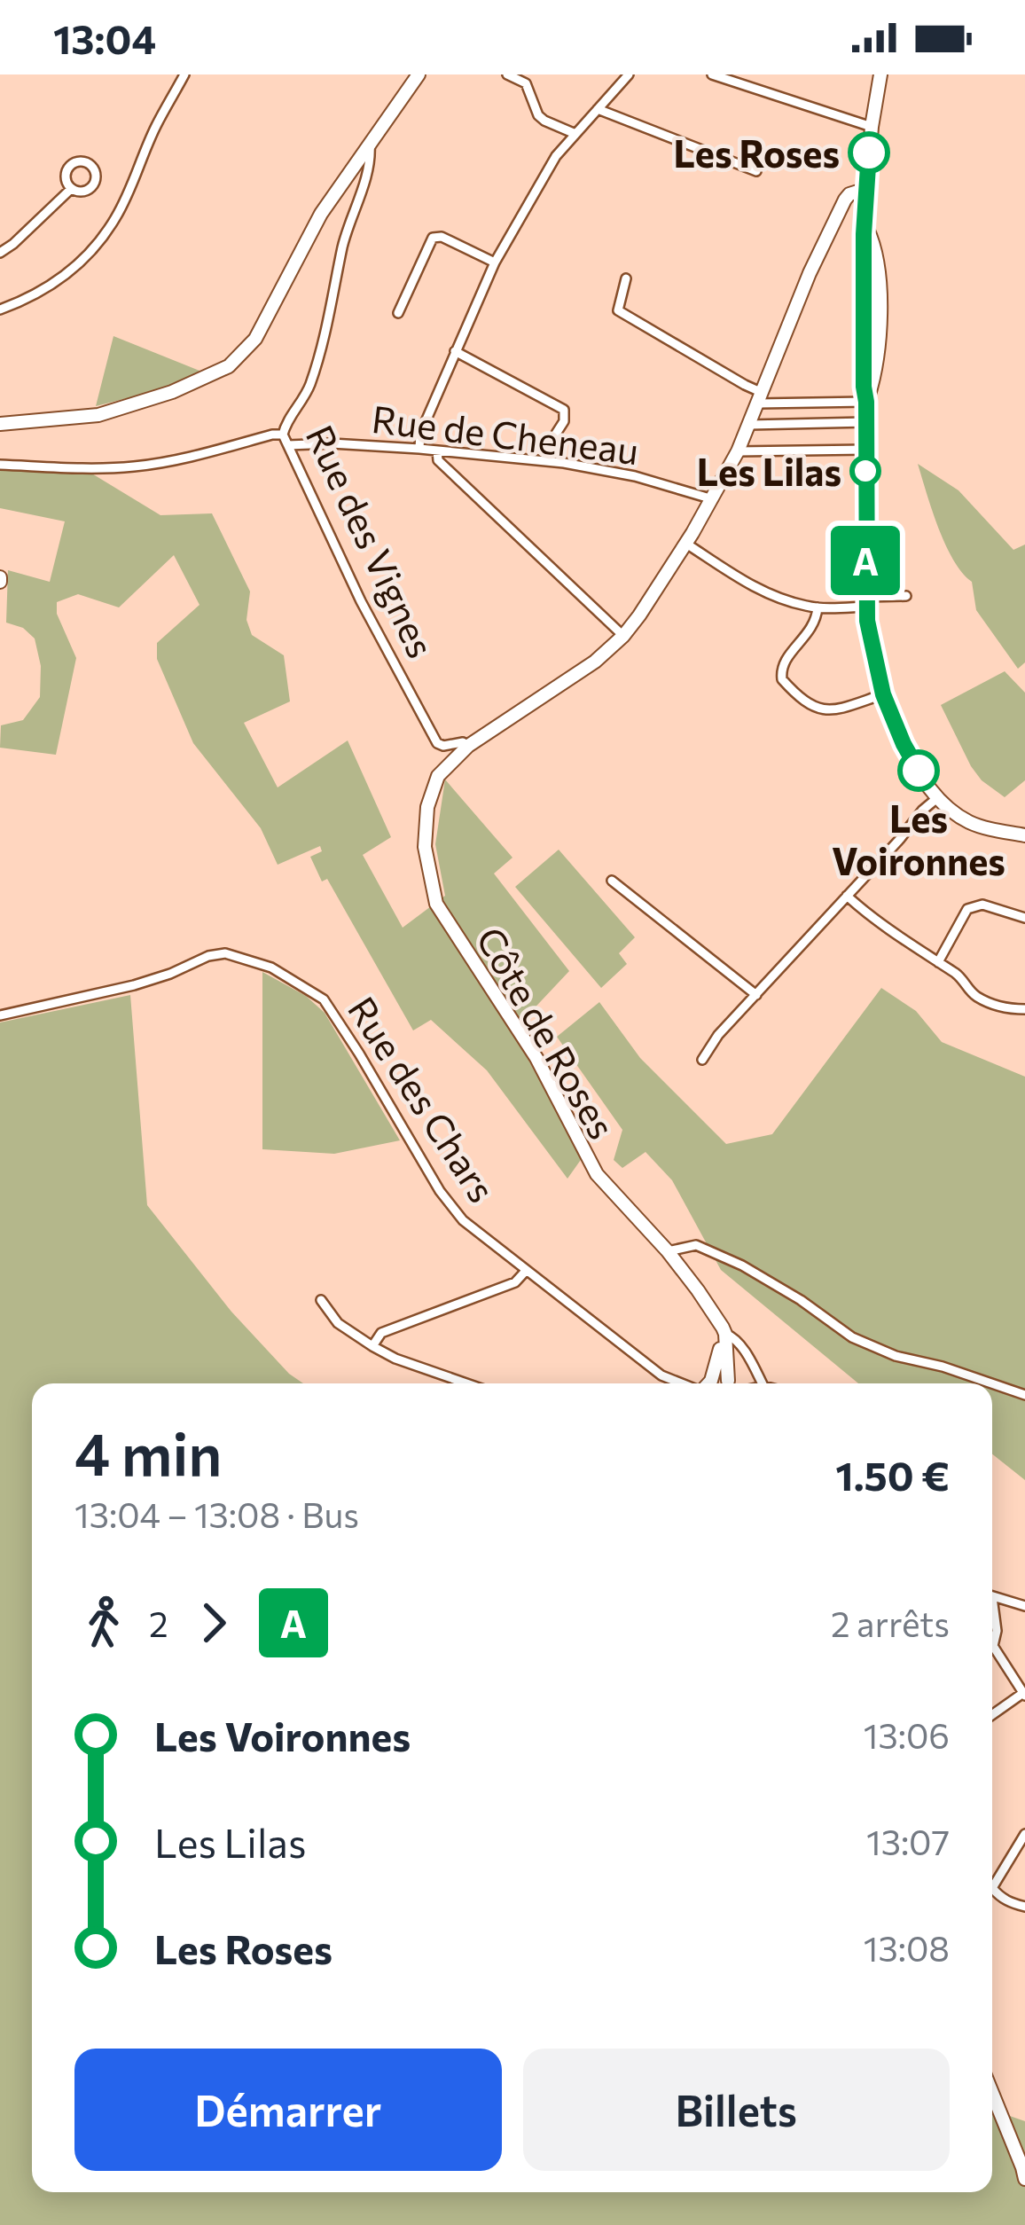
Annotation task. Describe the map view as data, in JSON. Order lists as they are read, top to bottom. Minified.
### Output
{"streets":{"street":["Rue de Cheneau","Rue des Vignes","Côte de Roses","Rue des Chars"]},"crossings":[["Rue de Cheneau","Rue des Vignes"],["Rue de Cheneau","Côte de Roses"],["Rue des Vignes","Côte de Roses"]],"places":["Les Roses","Les Lilas","Les Voironnes"],"lines":["bus line A"],"page":{"status":"13:04","on_map":"A","heading":["4 min","13:04 – 13:08 · Bus","1.50 €"],"legs":["2","A","2 arrêts"],"list":[{"name":"Les Voironnes","value":"13:06"},{"name":"Les Lilas","value":"13:07"},{"name":"Les Roses","value":"13:08"}],"buttons":["Démarrer","Billets"]}}
